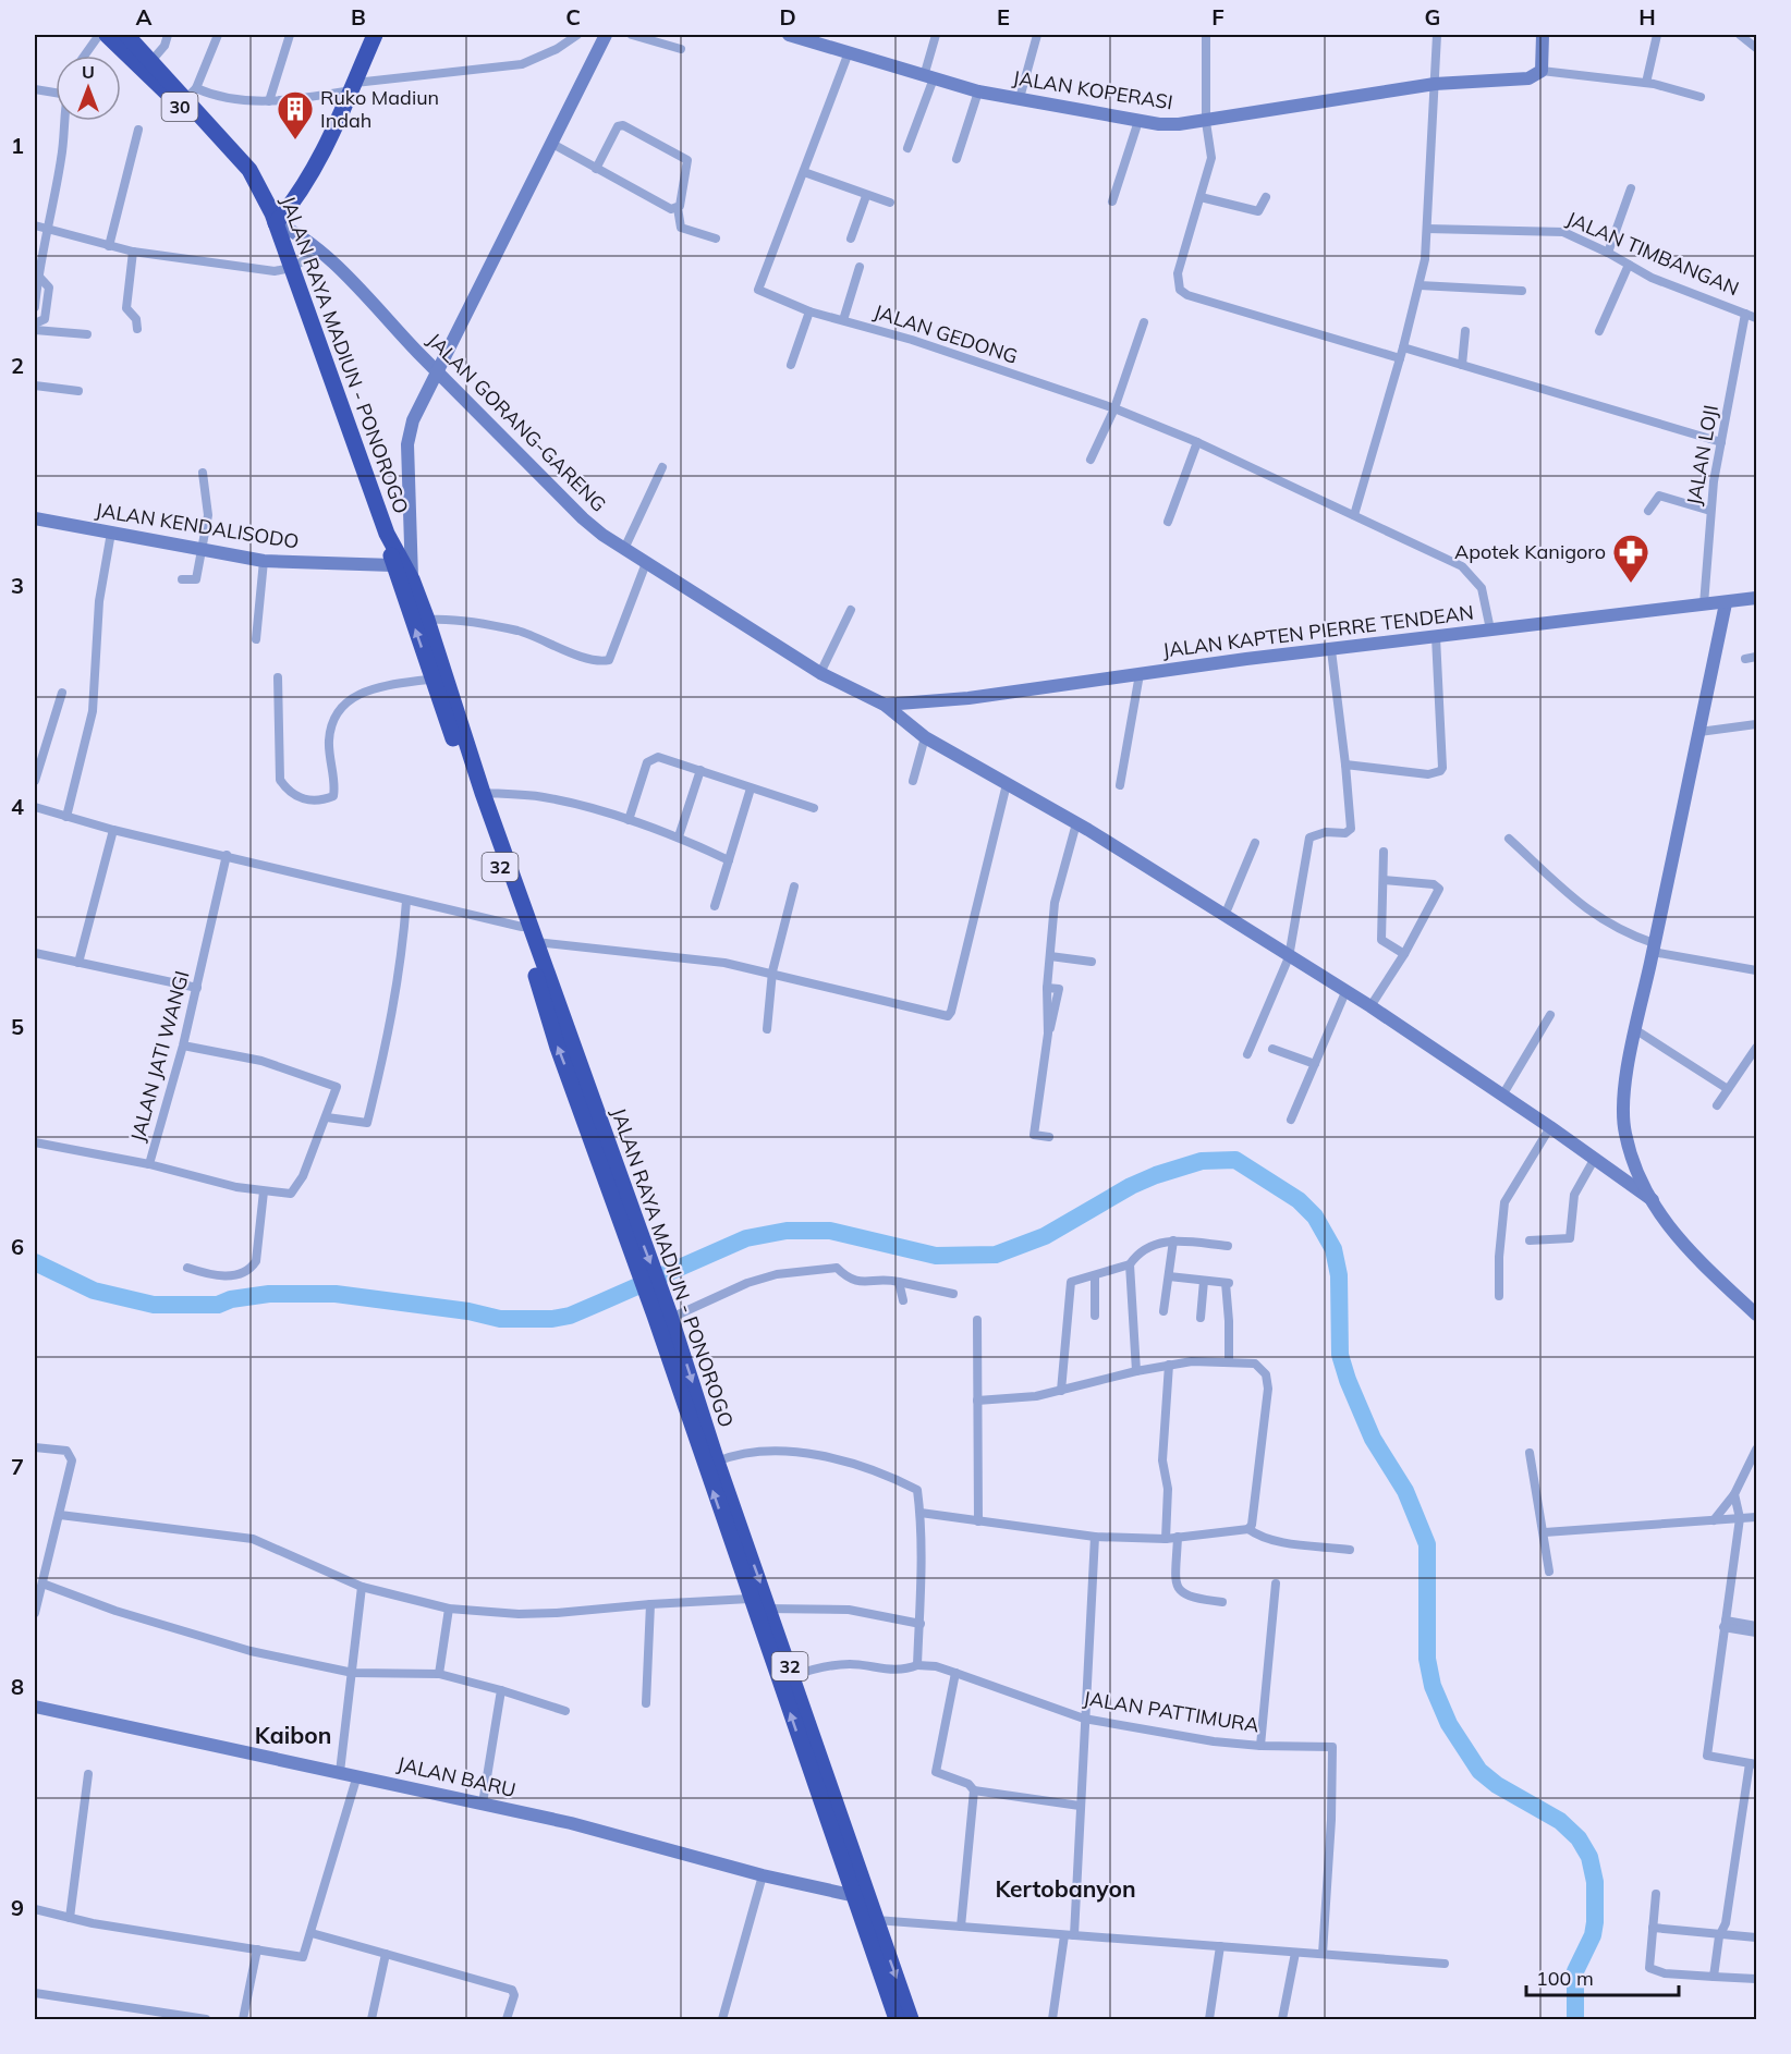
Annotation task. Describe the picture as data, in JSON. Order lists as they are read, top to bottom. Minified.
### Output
{"streets":{"highway":["30","JALAN RAYA MADIUN - PONOROGO","32"],"street":["JALAN KOPERASI","JALAN TIMBANGAN","JALAN GEDONG","JALAN GORANG-GARENG","JALAN LOJI","JALAN KENDALISODO","JALAN KAPTEN PIERRE TENDEAN","JALAN JATI WANGI","JALAN PATTIMURA","JALAN BARU"]},"crossings":[["JALAN KOPERASI","JALAN GEDONG"],["30","JALAN RAYA MADIUN - PONOROGO"],["JALAN TIMBANGAN","JALAN LOJI"],["JALAN GEDONG","JALAN KAPTEN PIERRE TENDEAN"],["JALAN RAYA MADIUN - PONOROGO","JALAN GORANG-GARENG"],["JALAN RAYA MADIUN - PONOROGO","JALAN KENDALISODO"],["JALAN RAYA MADIUN - PONOROGO","JALAN PATTIMURA"],["JALAN RAYA MADIUN - PONOROGO","JALAN BARU"],["JALAN GORANG-GARENG","JALAN KAPTEN PIERRE TENDEAN"],["JALAN LOJI","JALAN KAPTEN PIERRE TENDEAN"]],"districts":["Kaibon","Kertobanyon"],"places":{"building":["Ruko Madiun Indah"],"pharmacy":["Apotek Kanigoro"]},"scale_bar":"100 m","north":"top","grid":{"columns":["A","B","C","D","E","F","G","H"],"rows":["1","2","3","4","5","6","7","8","9"]}}
